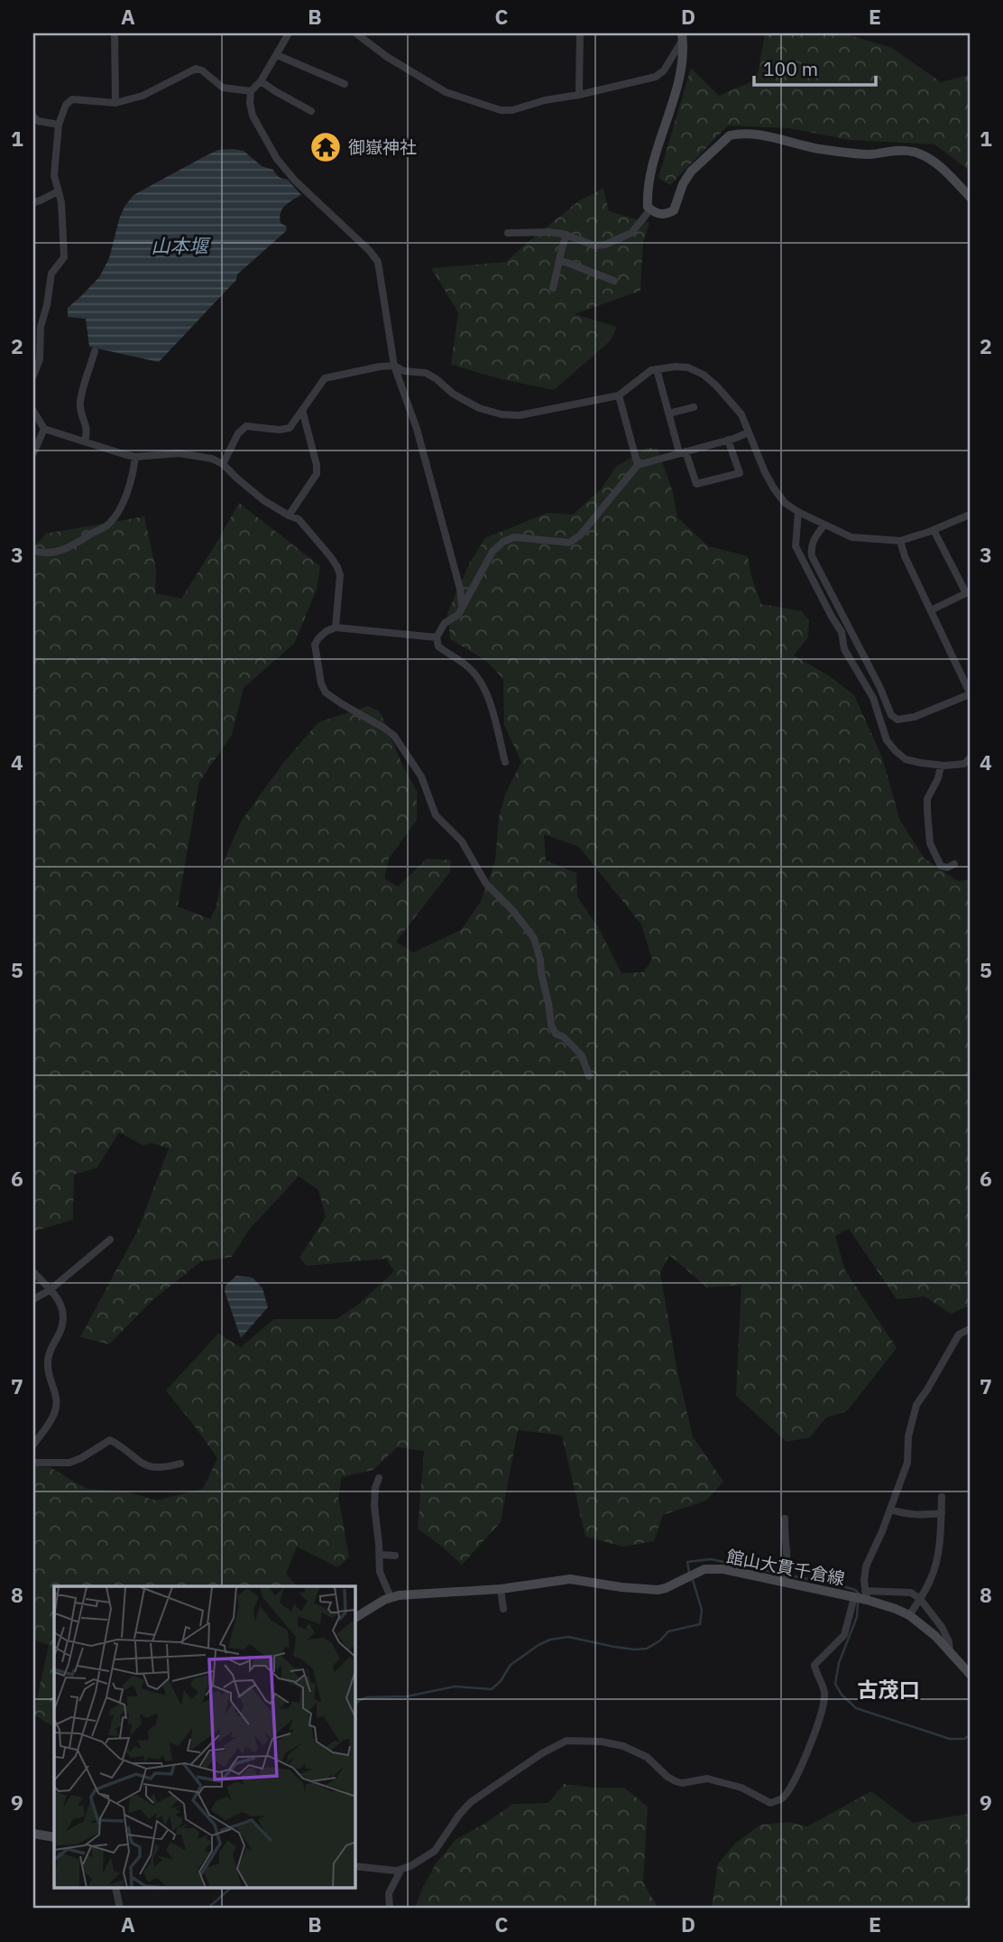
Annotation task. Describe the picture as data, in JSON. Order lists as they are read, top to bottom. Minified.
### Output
{"streets":{"main road":["館山大貫千倉線"]},"districts":["古茂口"],"water":["山本堰"],"places":{"temple":["御嶽神社"]},"scale_bar":"100 m","grid":{"columns":["A","B","C","D","E"],"rows":["1","2","3","4","5","6","7","8","9"]}}
